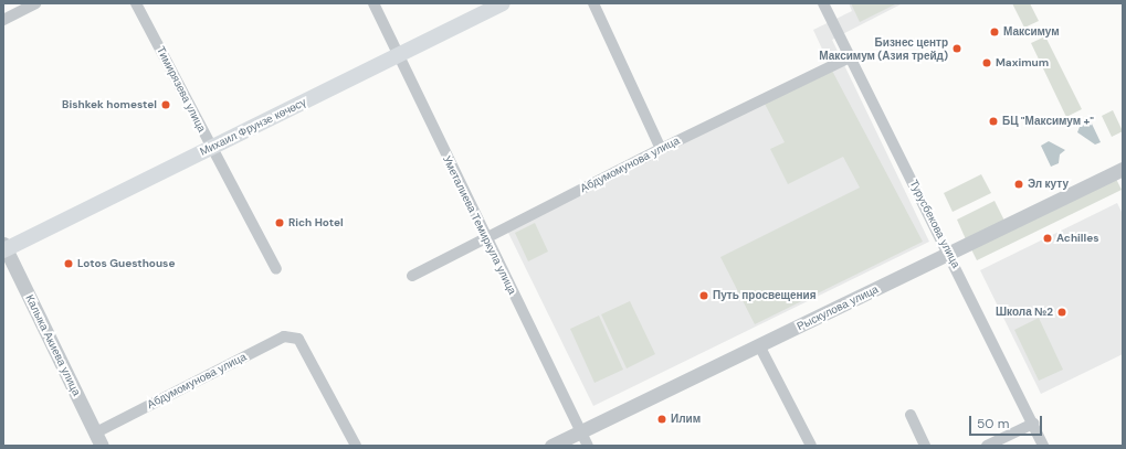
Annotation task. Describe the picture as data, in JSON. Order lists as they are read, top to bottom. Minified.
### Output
{"streets":{"main road":["Михаил Фрунзе көчөсү"],"street":["Тимирязева улица","Абдумомунова улица","Турусбекова улица","Уметалиева Темиркула улица","Рыскулова улица","Калыка Акиева улица"]},"crossings":[["Тимирязева улица","Михаил Фрунзе көчөсү"],["Михаил Фрунзе көчөсү","Уметалиева Темиркула улица"],["Михаил Фрунзе көчөсү","Калыка Акиева улица"],["Абдумомунова улица","Турусбекова улица"],["Абдумомунова улица","Уметалиева Темиркула улица"],["Абдумомунова улица","Калыка Акиева улица"],["Турусбекова улица","Рыскулова улица"],["Уметалиева Темиркула улица","Рыскулова улица"]],"places":["Максимум","Бизнес центр Максимум (Азия трейд)","Maximum","Bishkek homestel","БЦ \"Максимум +\"","Эл куту","Rich Hotel","Achilles","Lotos Guesthouse","Путь просвещения","Школа №2","Илим"],"scale_bar":"50 m"}
